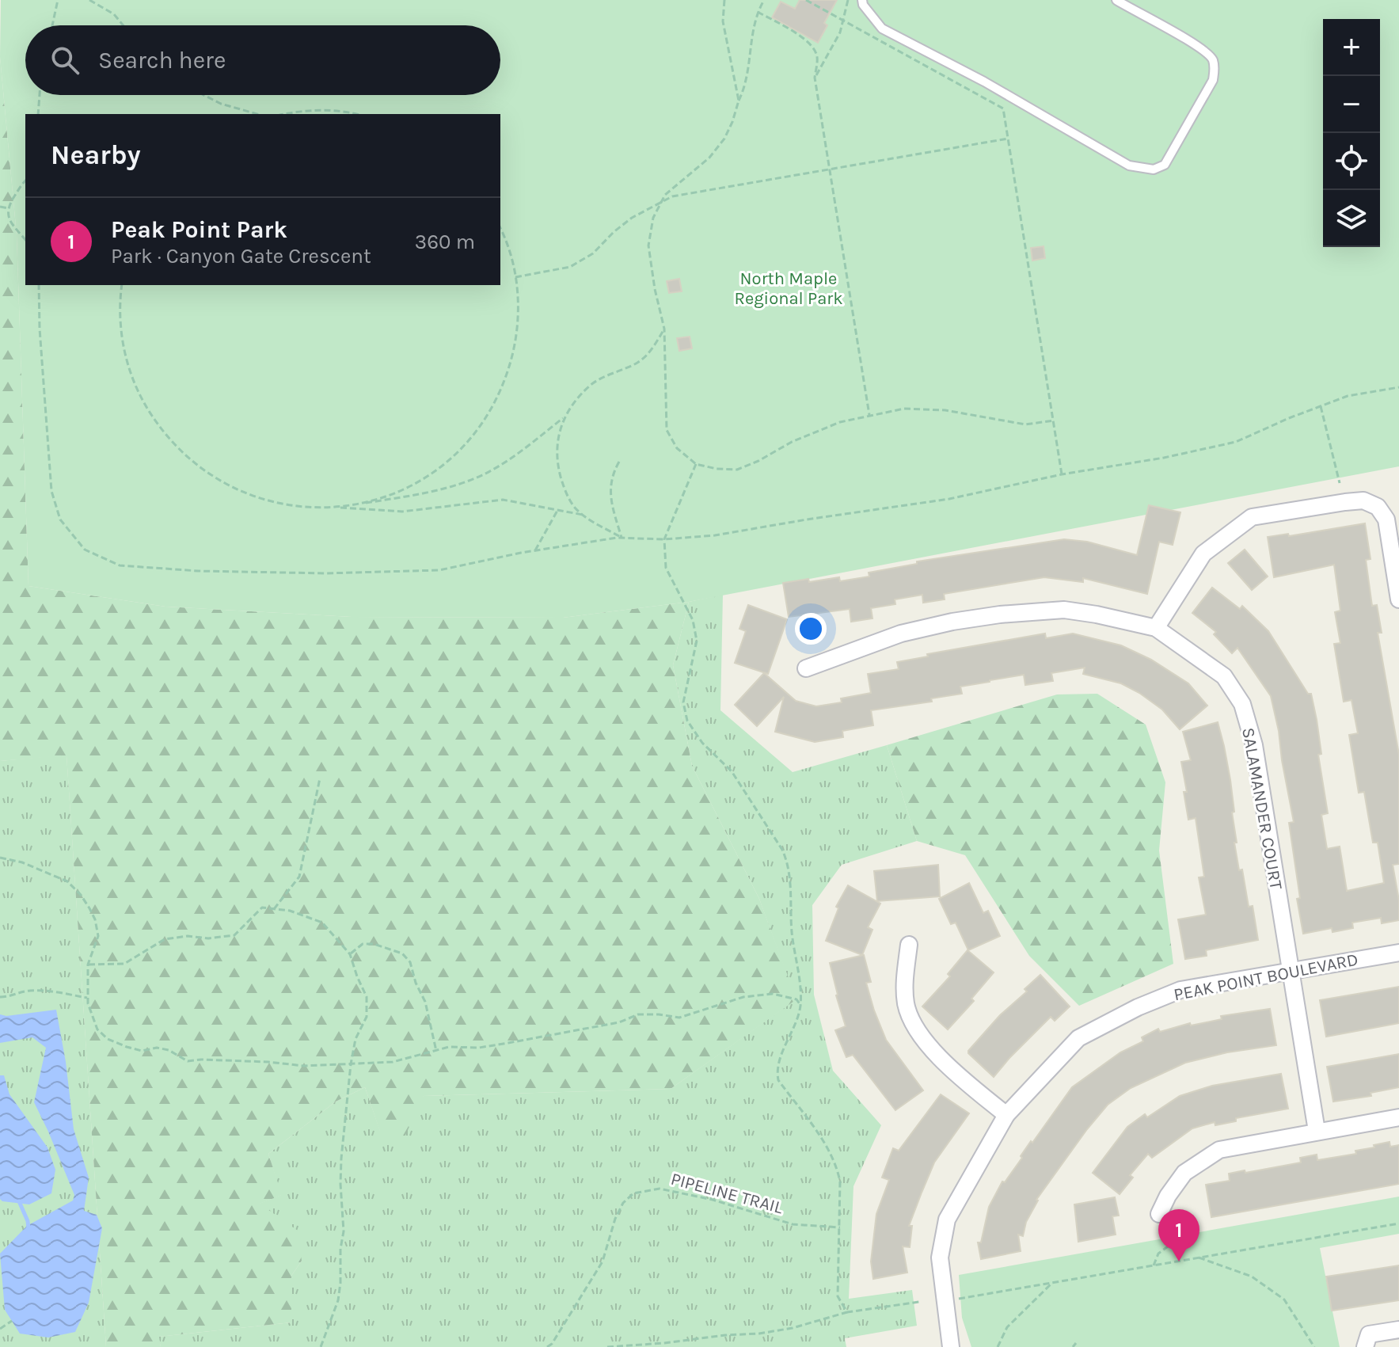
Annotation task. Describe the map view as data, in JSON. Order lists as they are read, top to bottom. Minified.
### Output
{"streets":{"street":["SALAMANDER COURT","PEAK POINT BOULEVARD"],"path":["PIPELINE TRAIL"]},"crossings":[["SALAMANDER COURT","PEAK POINT BOULEVARD"]],"parks":["North Maple Regional Park"],"page":{"map_buttons":["+","−"],"search":"Search here","heading":"Nearby","list":[{"mark":"1","name":"Peak Point Park","note":"Park · Canyon Gate Crescent","value":"360 m"}],"pins":"1"}}
